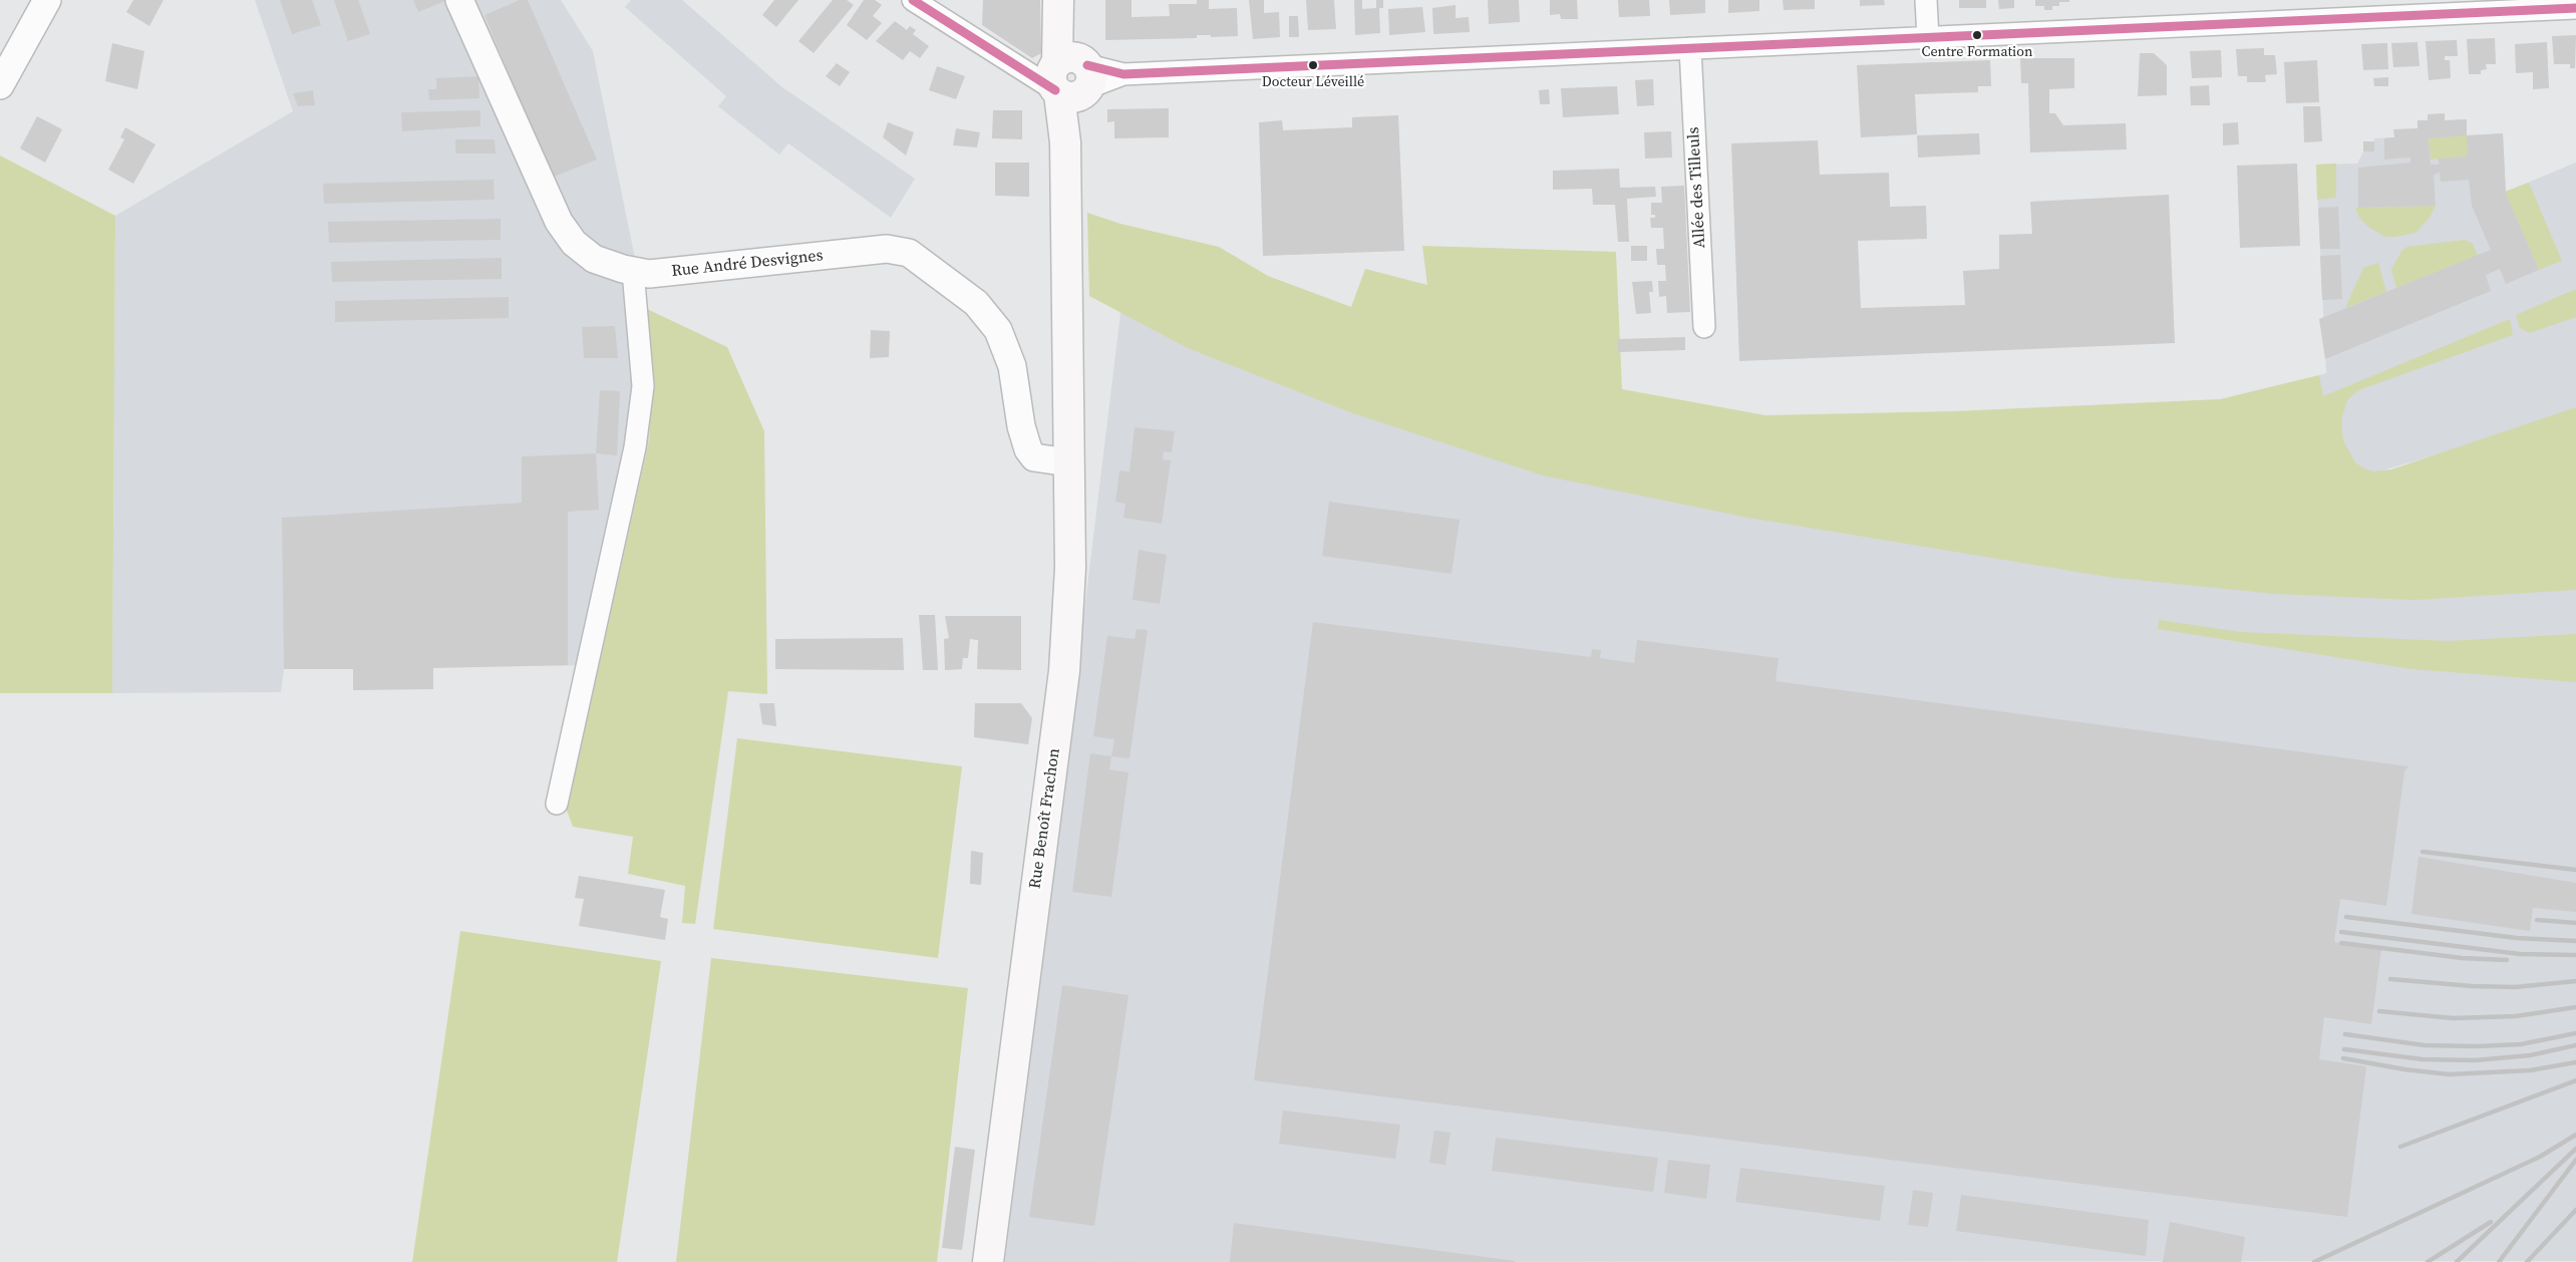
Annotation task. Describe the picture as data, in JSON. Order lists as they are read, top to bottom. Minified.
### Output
{"streets":{"main road":["Rue Benoît Frachon"],"street":["Allée des Tilleuls","Rue André Desvignes"]},"crossings":[["Rue André Desvignes","Rue Benoît Frachon"]],"places":["Centre Formation","Docteur Léveillé"]}
